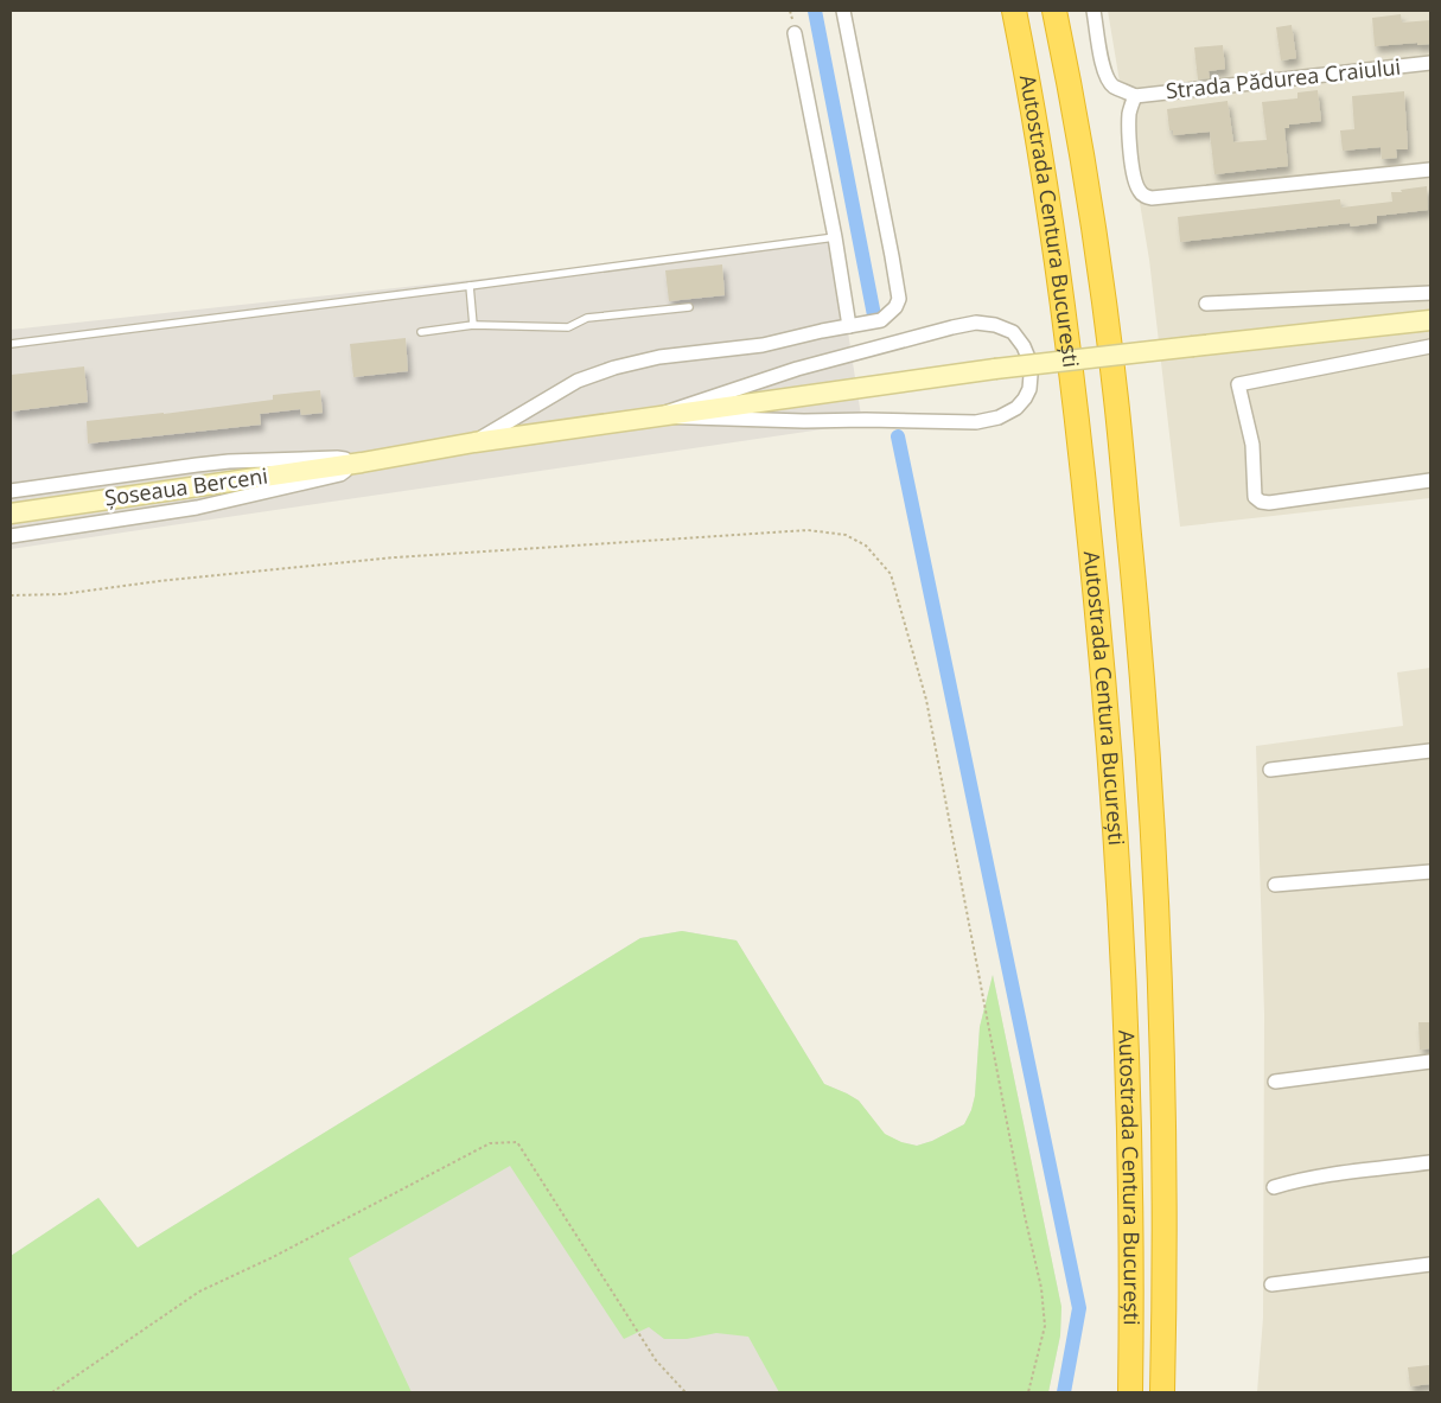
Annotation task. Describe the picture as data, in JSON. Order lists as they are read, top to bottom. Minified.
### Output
{"streets":{"highway":["Autostrada Centura București"],"main road":["Șoseaua Berceni"],"street":["Strada Pădurea Craiului"]}}
